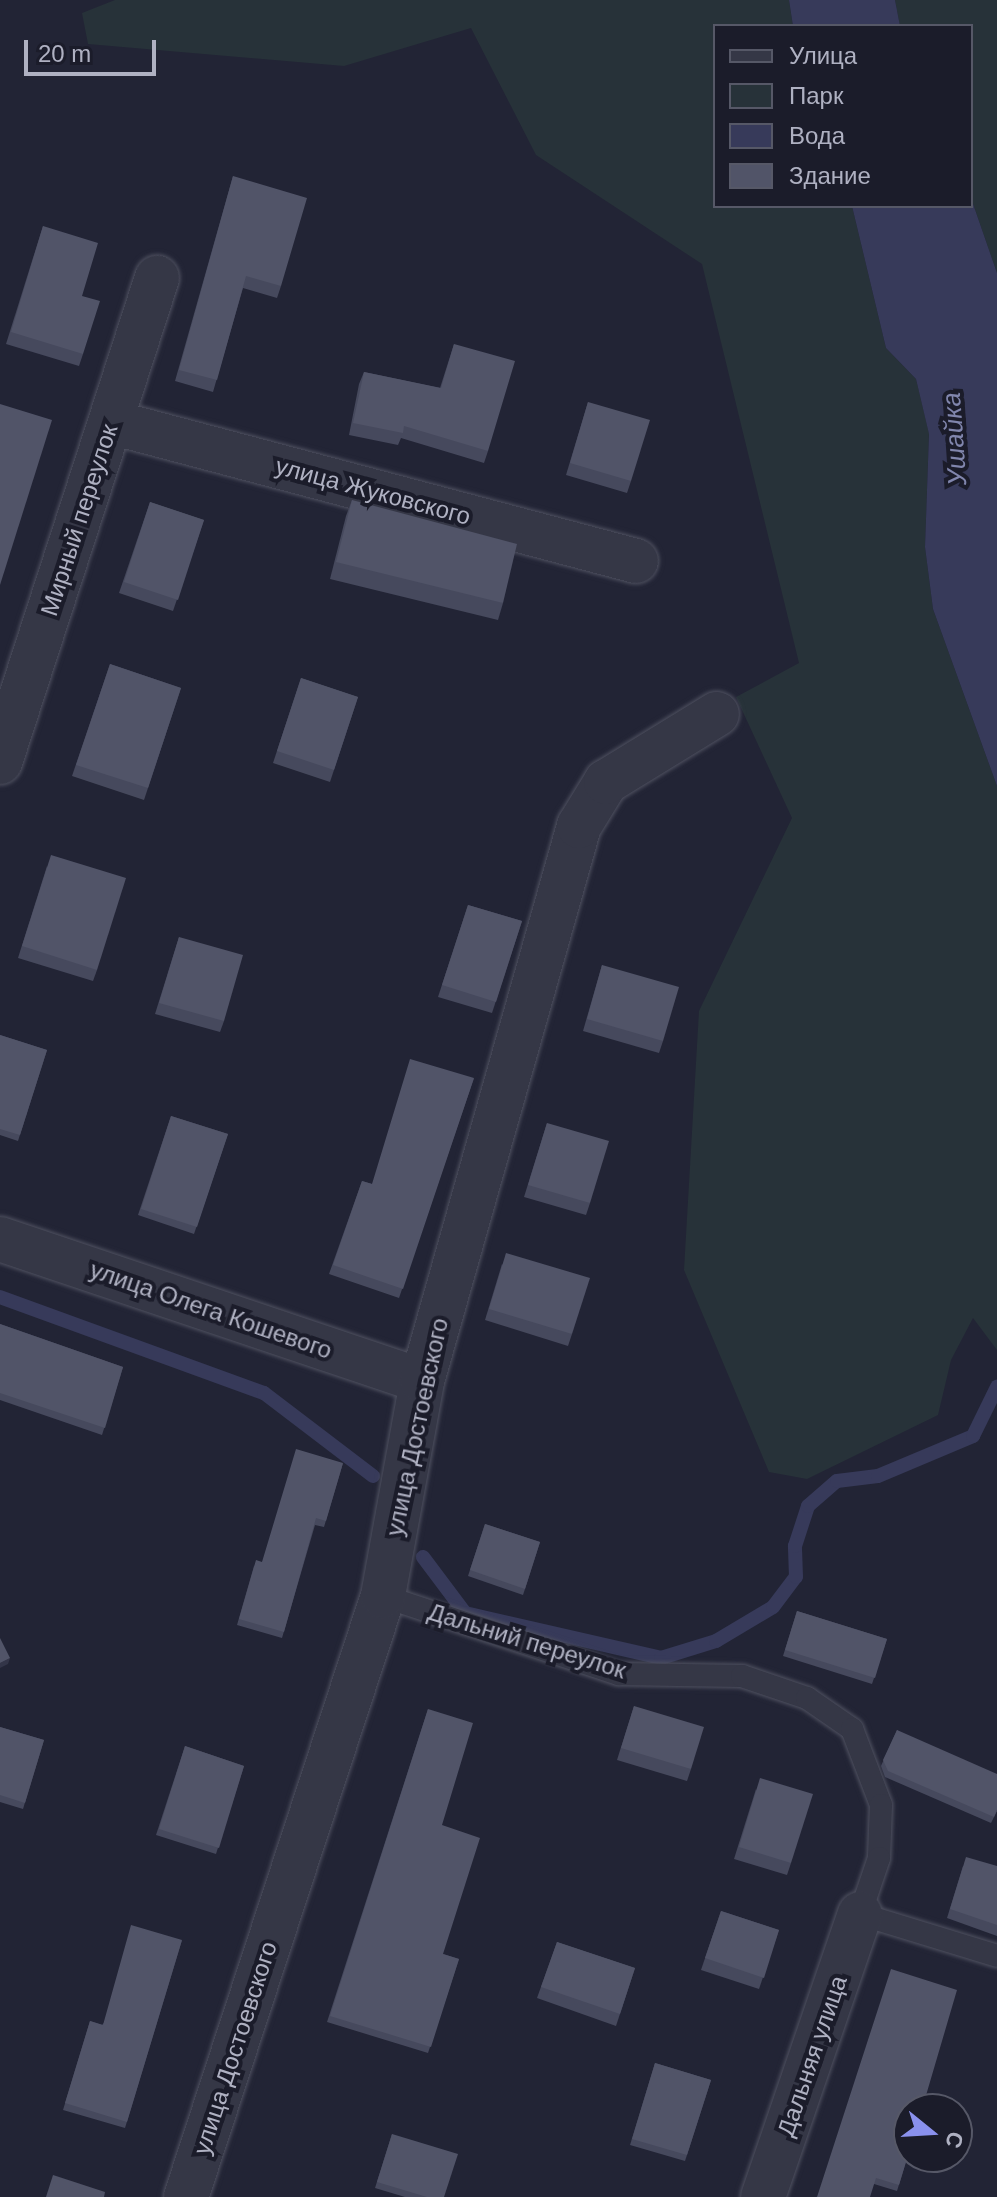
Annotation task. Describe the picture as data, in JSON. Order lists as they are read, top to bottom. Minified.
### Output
{"streets":{"street":["улица Жуковского","Мирный переулок","улица Олега Кошевого","улица Достоевского","Дальняя улица"],"lane":["Дальний переулок"]},"crossings":[["улица Жуковского","Мирный переулок"],["улица Олега Кошевого","улица Достоевского"],["улица Достоевского","Дальний переулок"],["Дальний переулок","Дальняя улица"]],"water":["Ушайка"],"legend":["Улица","Парк","Вода","Здание"],"scale_bar":"20 m","north":"right"}
